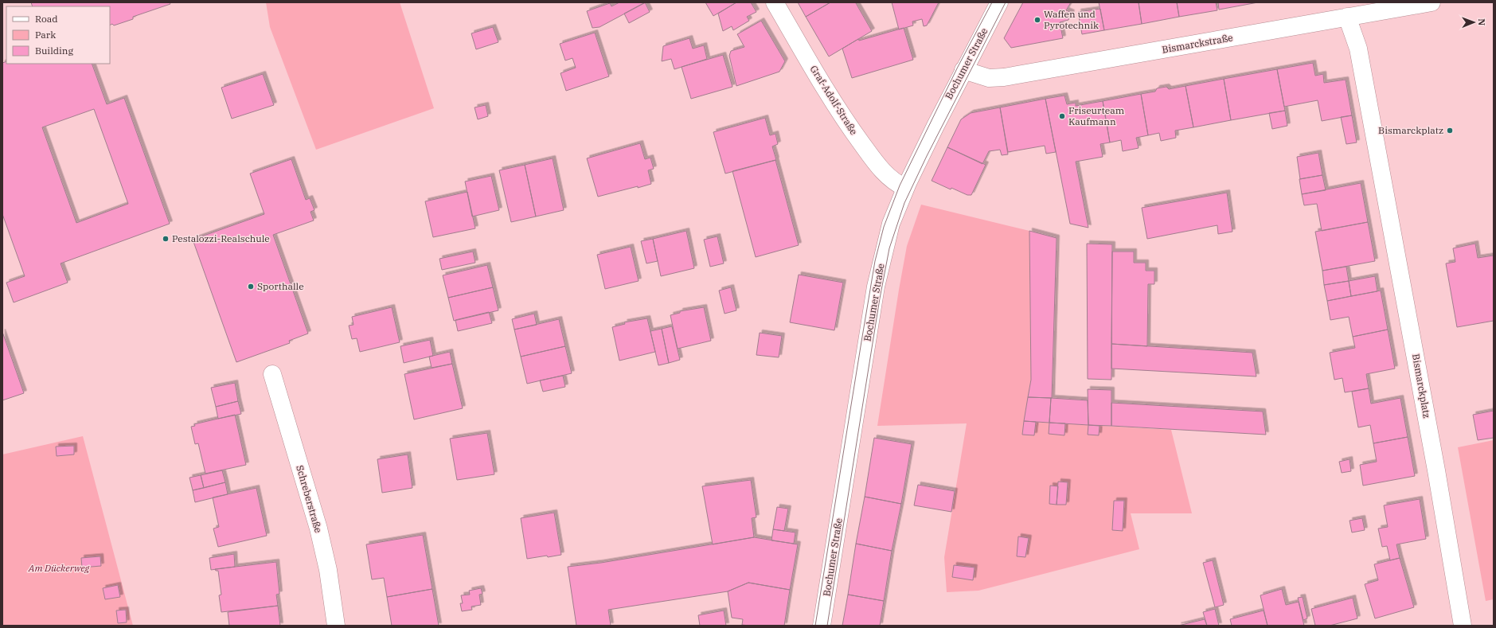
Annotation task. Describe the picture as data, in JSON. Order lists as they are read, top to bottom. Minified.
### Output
{"streets":{"street":["Bismarckstraße","Bochumer Straße","Graf-Adolf-Straße","Bismarckplatz","Schreberstraße"]},"crossings":[["Bismarckstraße","Bochumer Straße"],["Bismarckstraße","Bismarckplatz"],["Bochumer Straße","Graf-Adolf-Straße"]],"parks":["Am Dückerweg"],"places":["Waffen und Pyrotechnik","Friseurteam Kaufmann","Bismarckplatz","Pestalozzi-Realschule","Sporthalle"],"legend":["Road","Park","Building"],"north":"right"}
